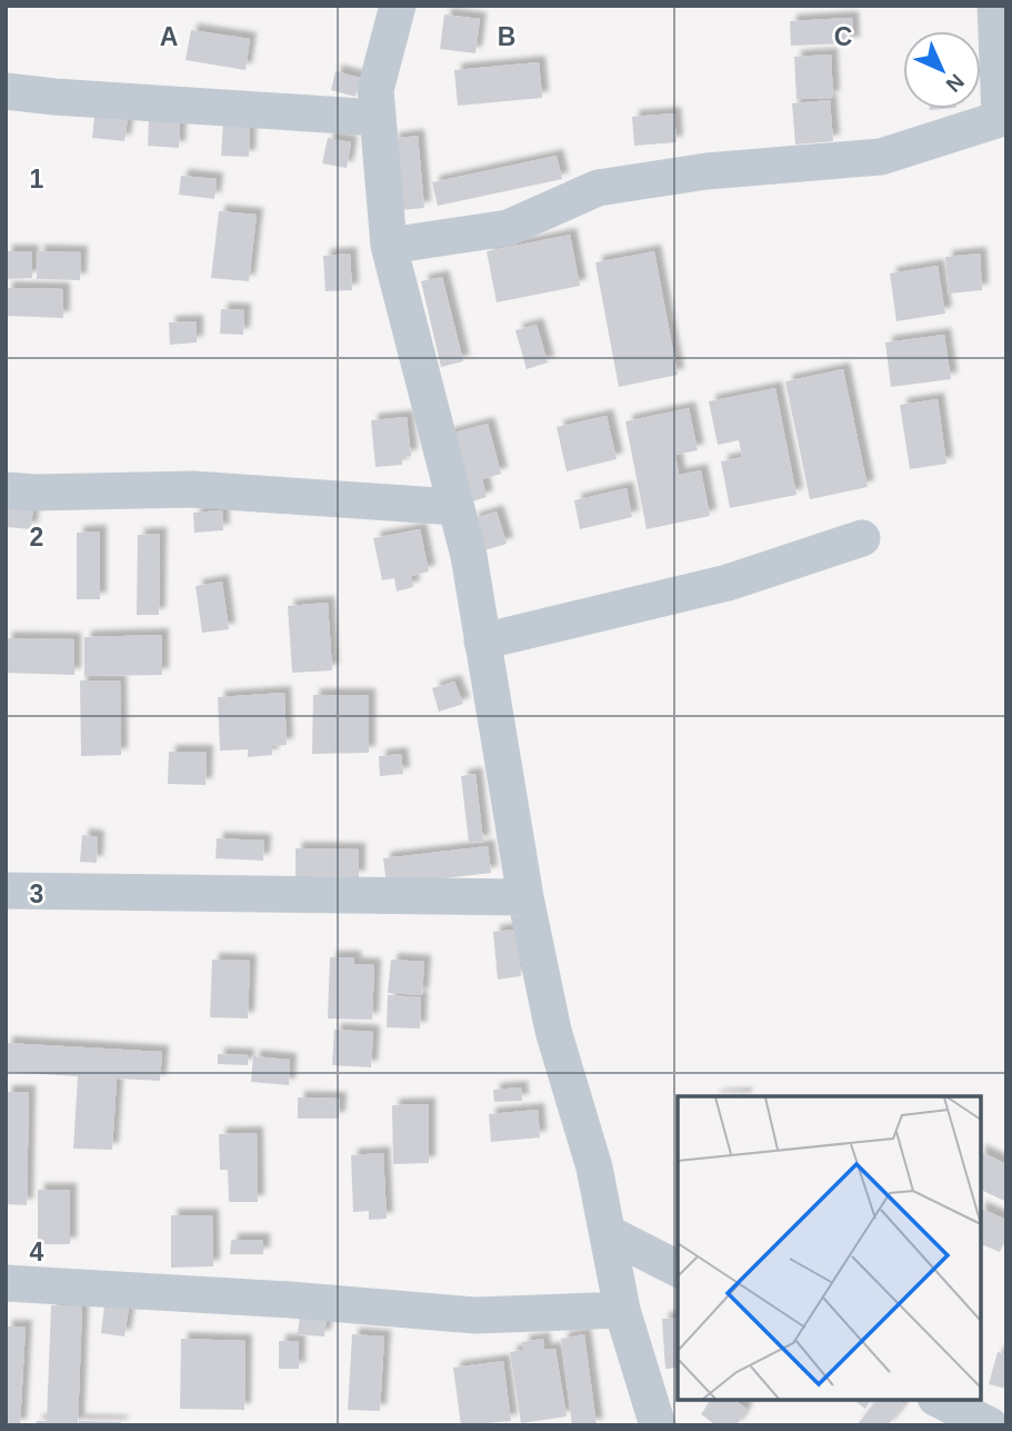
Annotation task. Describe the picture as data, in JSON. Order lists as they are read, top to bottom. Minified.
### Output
{"north":"bottom right","grid":{"columns":["A","B","C"],"rows":["1","2","3","4"]}}
